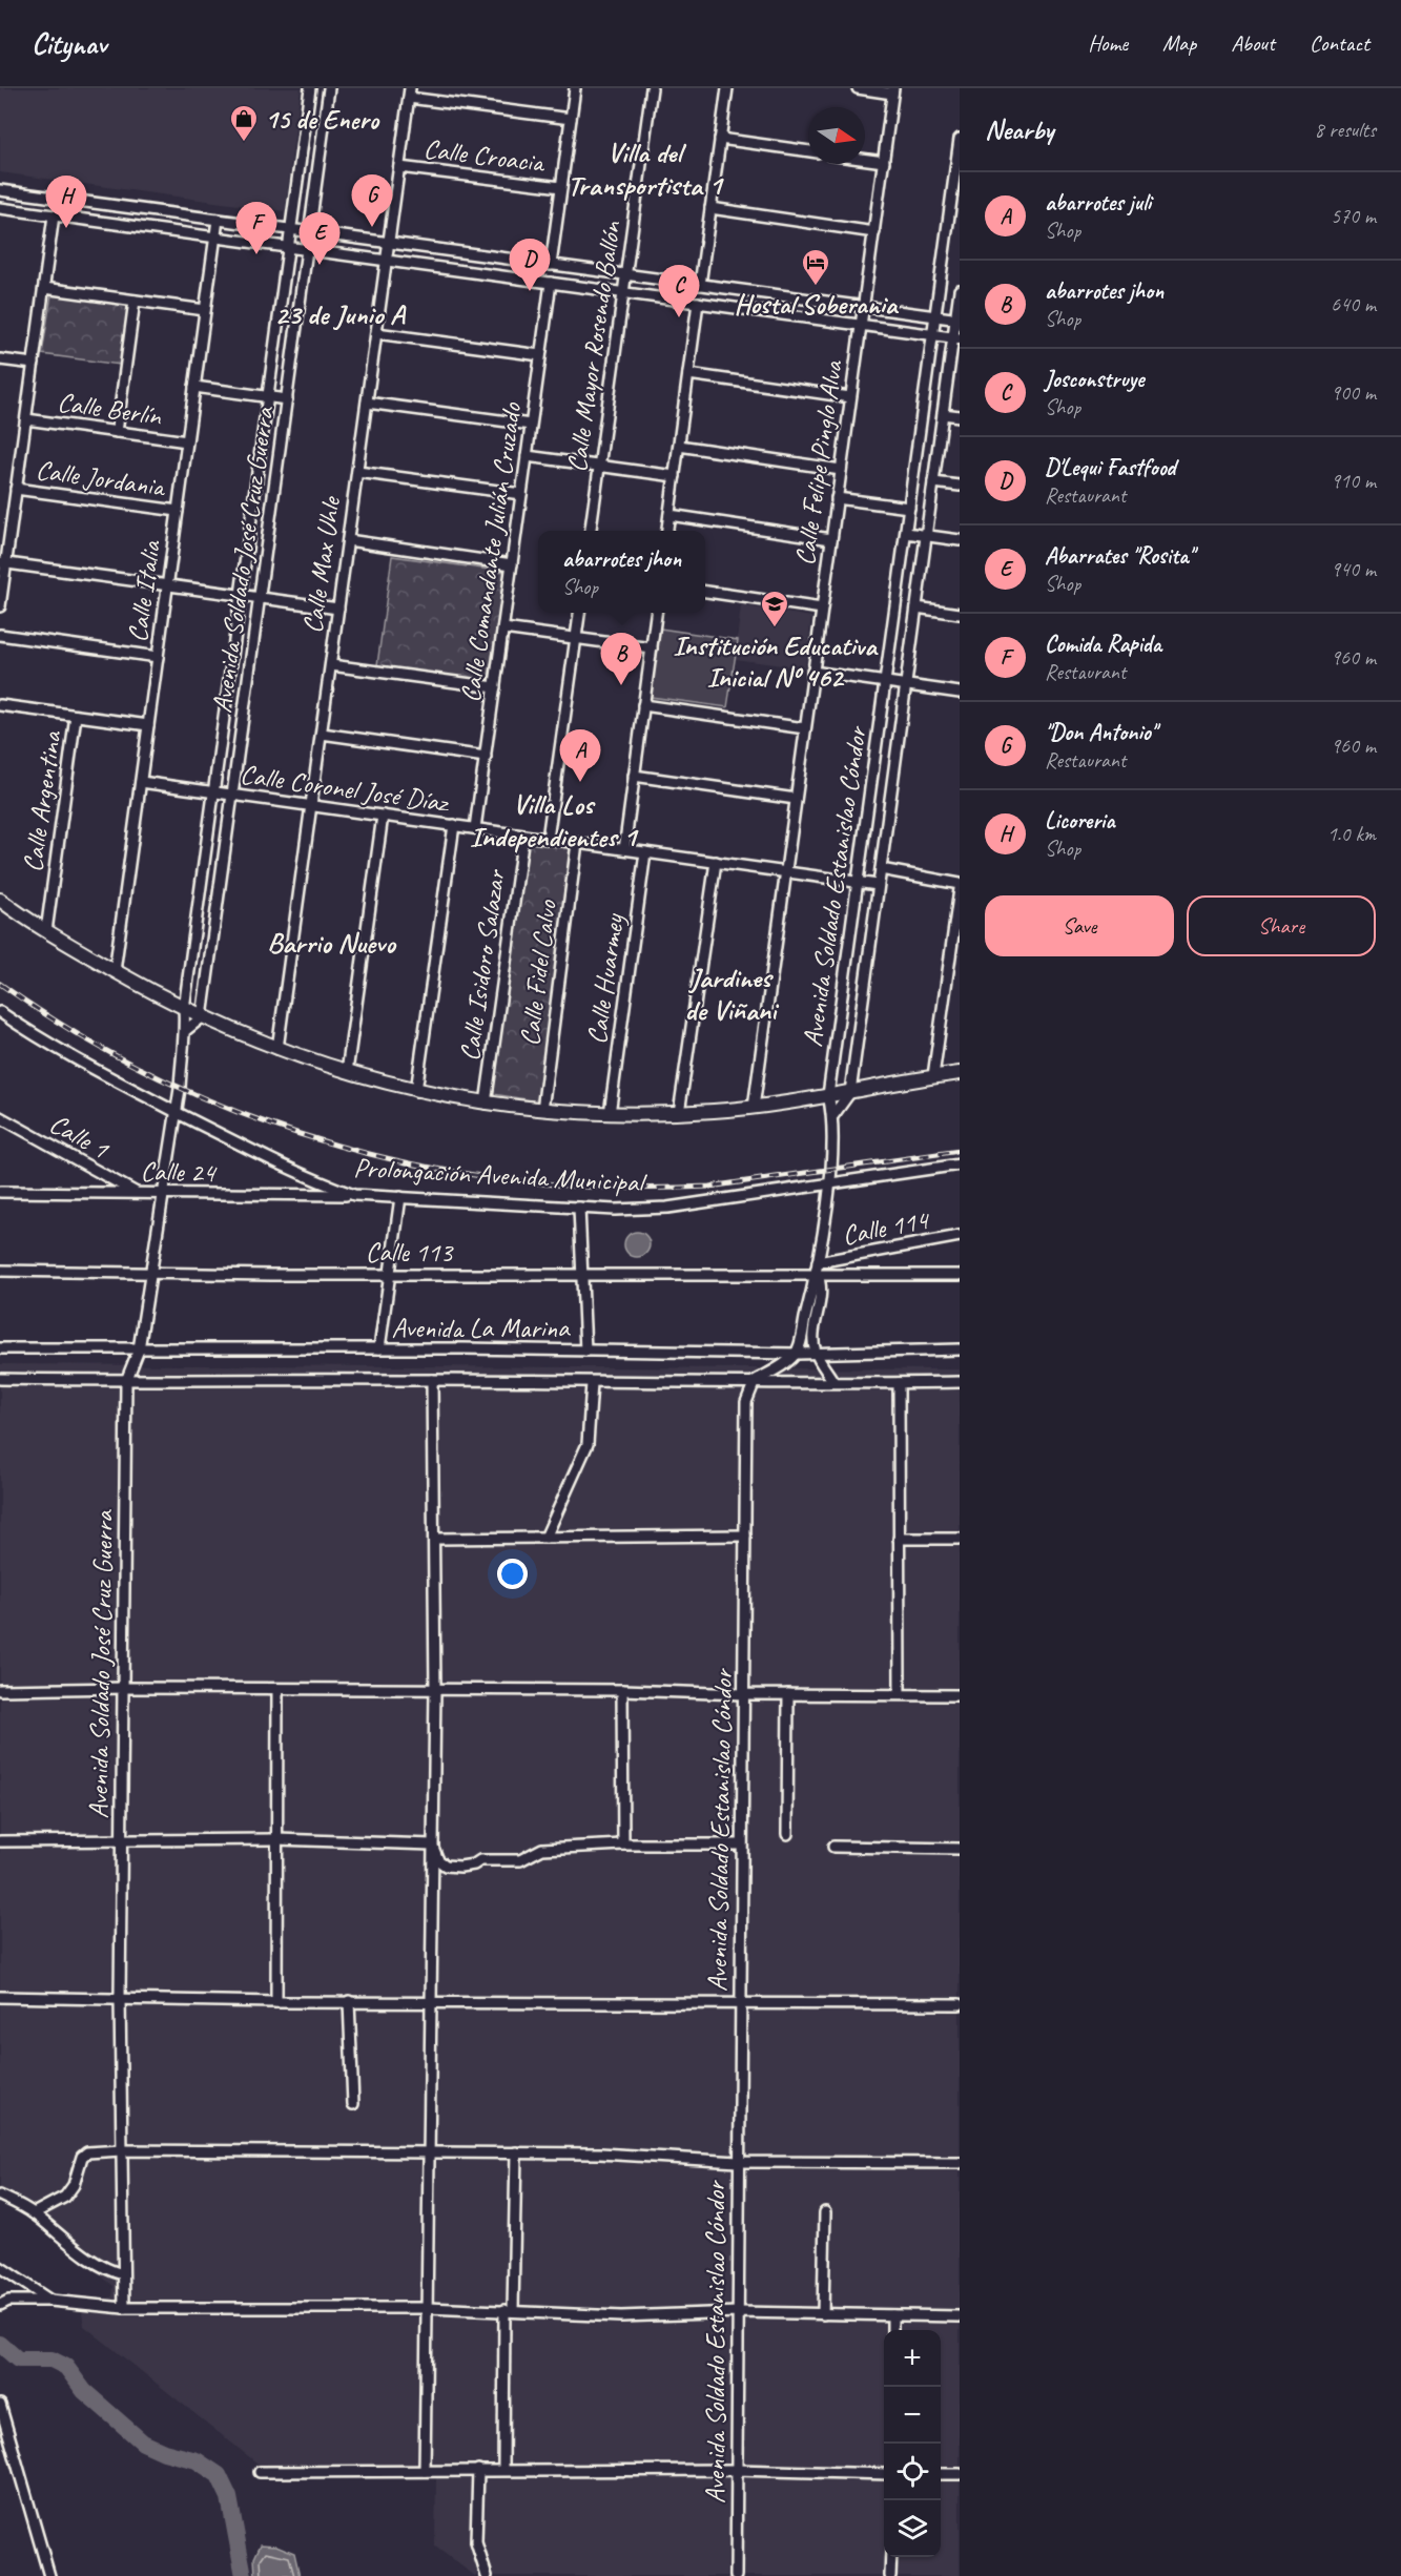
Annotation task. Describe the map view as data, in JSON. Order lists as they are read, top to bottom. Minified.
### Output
{"streets":{"street":["Calle Croacia","Calle Mayor Rosendo Ballón","Calle Berlín","Calle Felipe Pinglo Alva","Calle Jordania","Calle Comandante Julián Cruzado","Avenida Soldado José Cruz Guerra","Calle Max Uhle","Calle Italia","Calle Coronel José Díaz","Calle Argentina","Avenida Soldado Estanislao Cóndor","Calle Isidoro Salazar","Calle Fidel Calvo","Calle Huarmey","Calle 1","Calle 24","Prolongación Avenida Municipal","Calle 114","Calle 113","Avenida La Marina"]},"crossings":[["Calle Croacia","Calle Max Uhle"],["Calle Berlín","Calle Italia"],["Calle Felipe Pinglo Alva","Calle Coronel José Díaz"],["Calle Jordania","Calle Italia"],["Calle Comandante Julián Cruzado","Calle Coronel José Díaz"],["Avenida Soldado José Cruz Guerra","Calle Coronel José Díaz"],["Avenida Soldado José Cruz Guerra","Calle 24"],["Avenida Soldado José Cruz Guerra","Prolongación Avenida Municipal"],["Avenida Soldado José Cruz Guerra","Calle 113"],["Avenida Soldado José Cruz Guerra","Avenida La Marina"],["Calle Max Uhle","Calle Coronel José Díaz"],["Calle Italia","Calle Coronel José Díaz"],["Calle Coronel José Díaz","Avenida Soldado Estanislao Cóndor"],["Calle Coronel José Díaz","Calle Isidoro Salazar"],["Calle Coronel José Díaz","Calle Fidel Calvo"],["Calle Coronel José Díaz","Calle Huarmey"],["Avenida Soldado Estanislao Cóndor","Prolongación Avenida Municipal"],["Avenida Soldado Estanislao Cóndor","Calle 114"],["Avenida Soldado Estanislao Cóndor","Calle 113"],["Avenida Soldado Estanislao Cóndor","Avenida La Marina"],["Calle 1","Calle 24"],["Calle 24","Prolongación Avenida Municipal"],["Calle 114","Calle 113"]],"districts":["Villa del Transportista 1","23 de Junio A","Villa Los Independientes 1","Barrio Nuevo","Jardines de Viñani"],"places":{"shop":["15 de Enero"],"hotel":["Hostal Soberania"],"school or university":["Institución Educativa Inicial Nº 462"]},"north":"right","page":{"header":"Citynav","nav":["Home","Map","About","Contact"],"heading":["Nearby","8 results"],"list":[{"mark":"A","name":"abarrotes juli","note":"Shop","value":"570 m"},{"mark":"B","name":"abarrotes jhon","note":"Shop","value":"640 m"},{"mark":"C","name":"Josconstruye","note":"Shop","value":"900 m"},{"mark":"D","name":"D'Lequi Fastfood","note":"Restaurant","value":"910 m"},{"mark":"E","name":"Abarrates \"Rosita\"","note":"Shop","value":"940 m"},{"mark":"F","name":"Comida Rapida","note":"Restaurant","value":"960 m"},{"mark":"G","name":"\"Don Antonio\"","note":"Restaurant","value":"960 m"},{"mark":"H","name":"Licoreria","note":"Shop","value":"1.0 km"}],"pins":["G","H","F","E","D","C","B","A"],"popup":["abarrotes jhon","Shop"],"buttons":["Save","Share"],"map_buttons":["+","−"]}}
